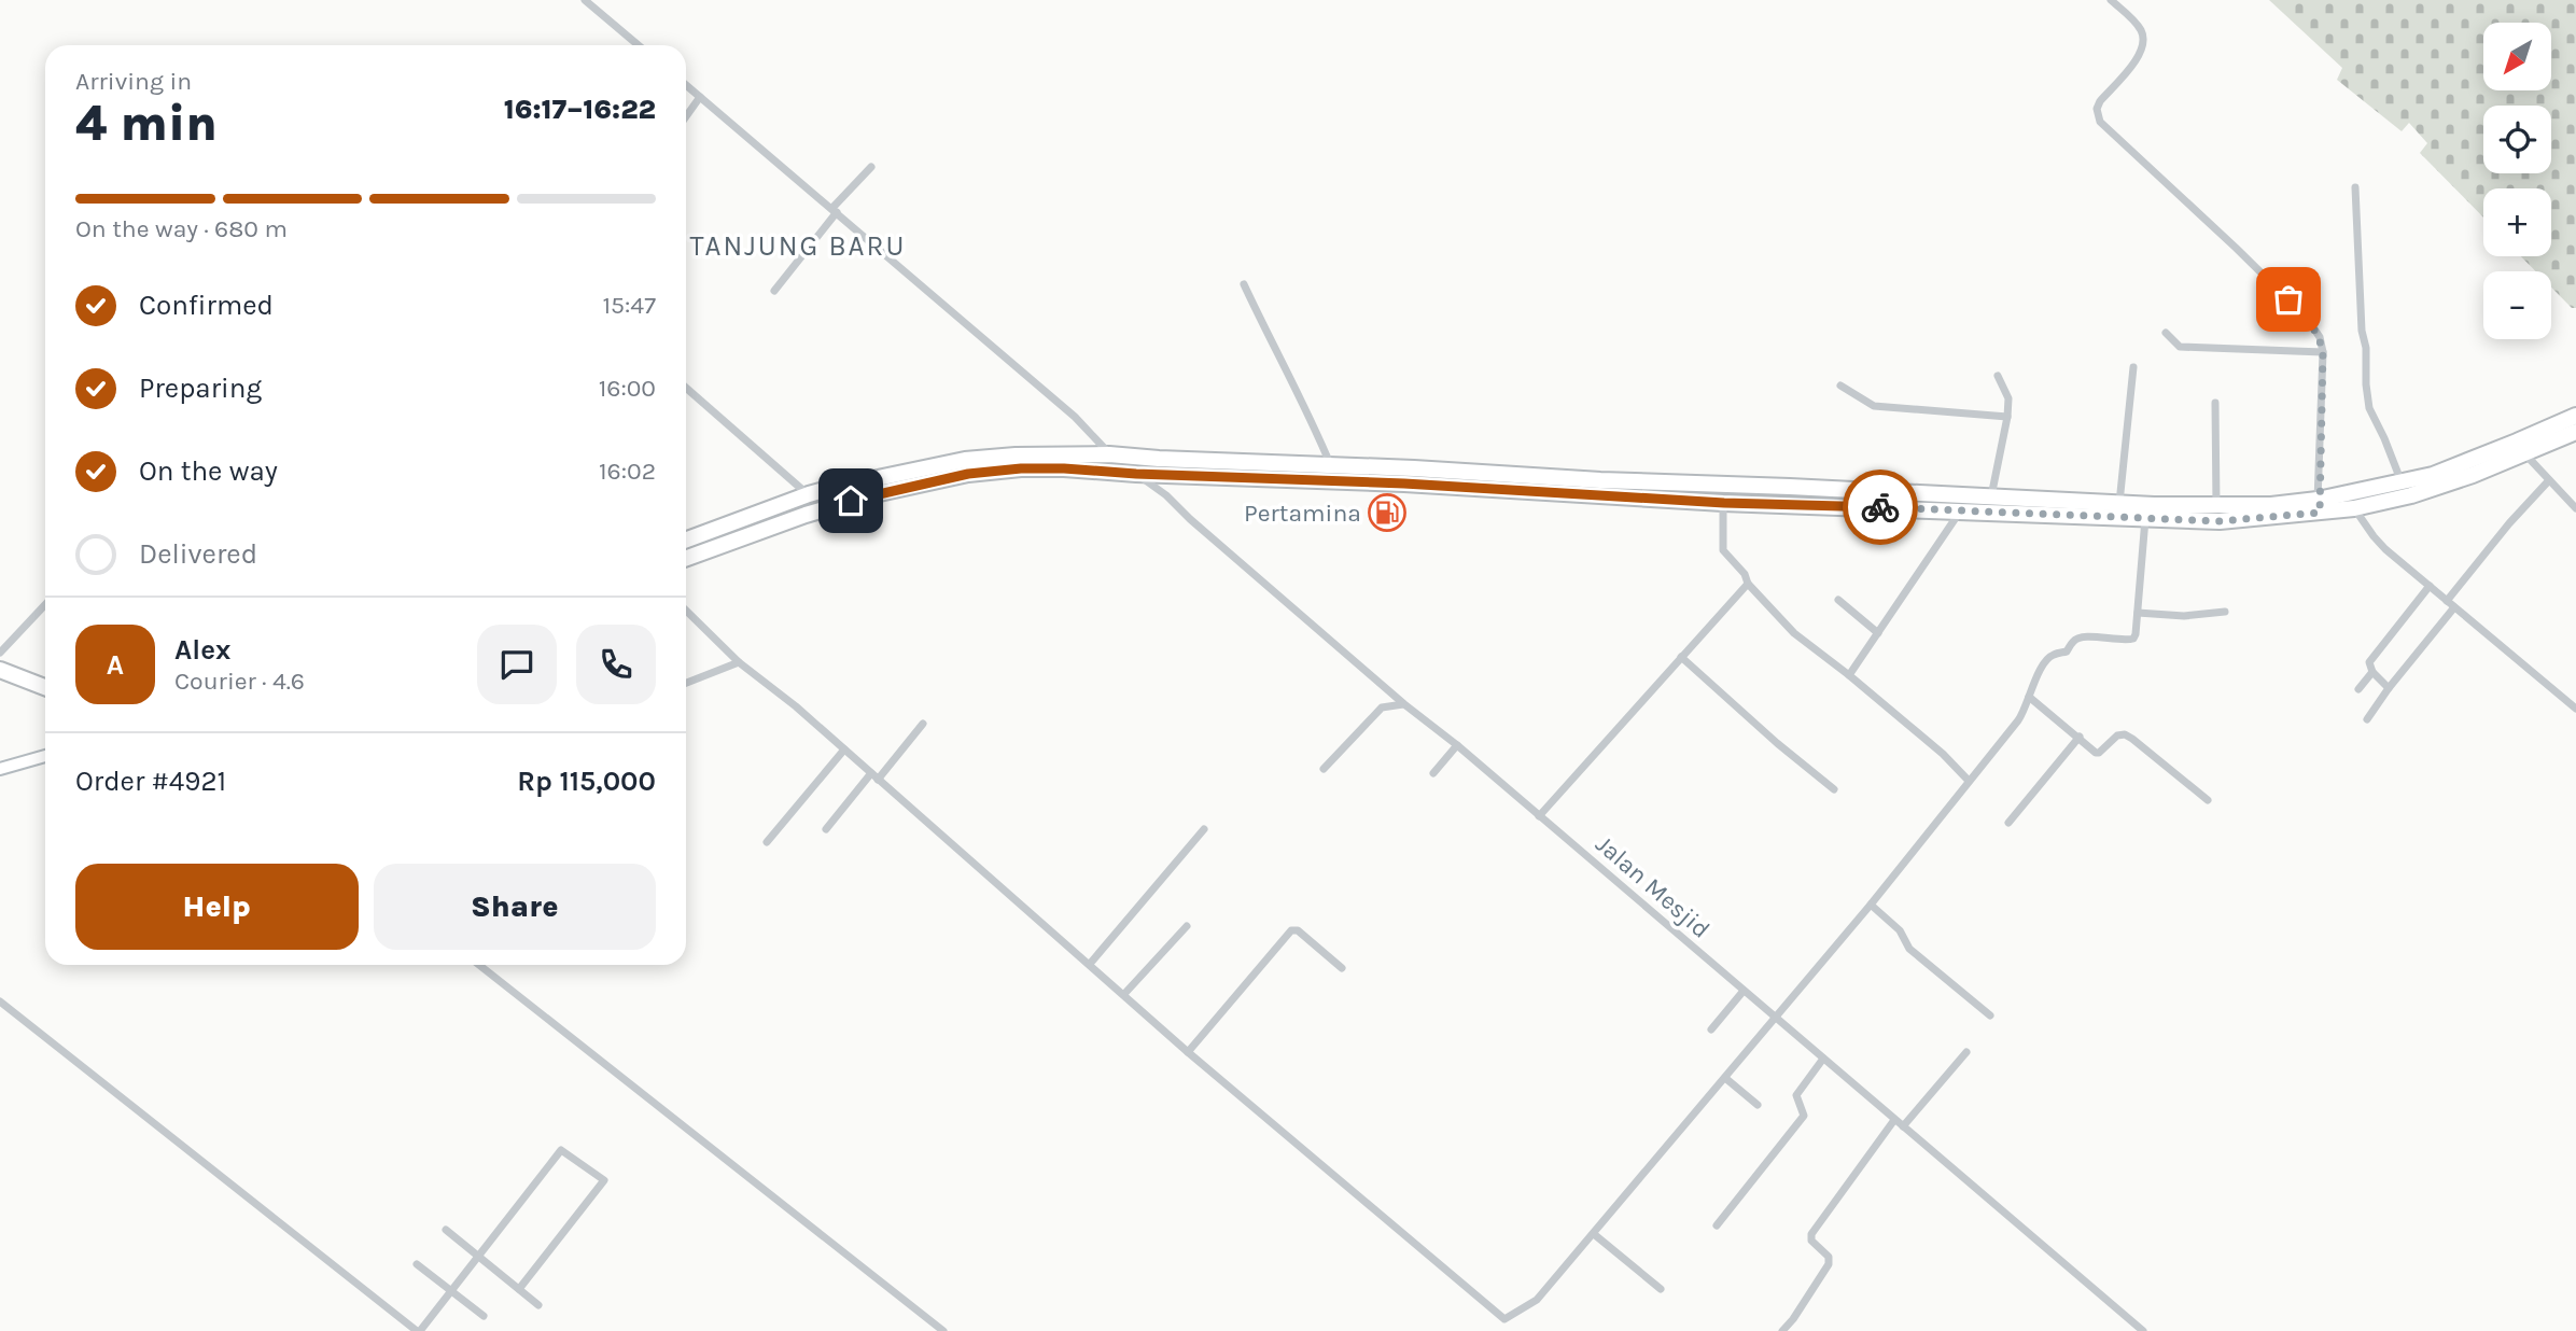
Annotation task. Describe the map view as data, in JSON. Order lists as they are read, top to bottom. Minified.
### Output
{"streets":{"street":["Jalan Mesjid"]},"districts":["TANJUNG BARU"],"places":{"fuel station":["Pertamina"]},"north":"bottom left","page":{"map_buttons":["+","−"],"heading":["4 min","Arriving in","16:17–16:22"],"panel":["Alex","Courier · 4.6","Order #4921","Rp 115,000"],"bar":"On the way · 680 m","list":[["Confirmed","15:47"],["Preparing","16:00"],["On the way","16:02"],"Delivered"],"round":"A","buttons":["Help","Share"]}}
